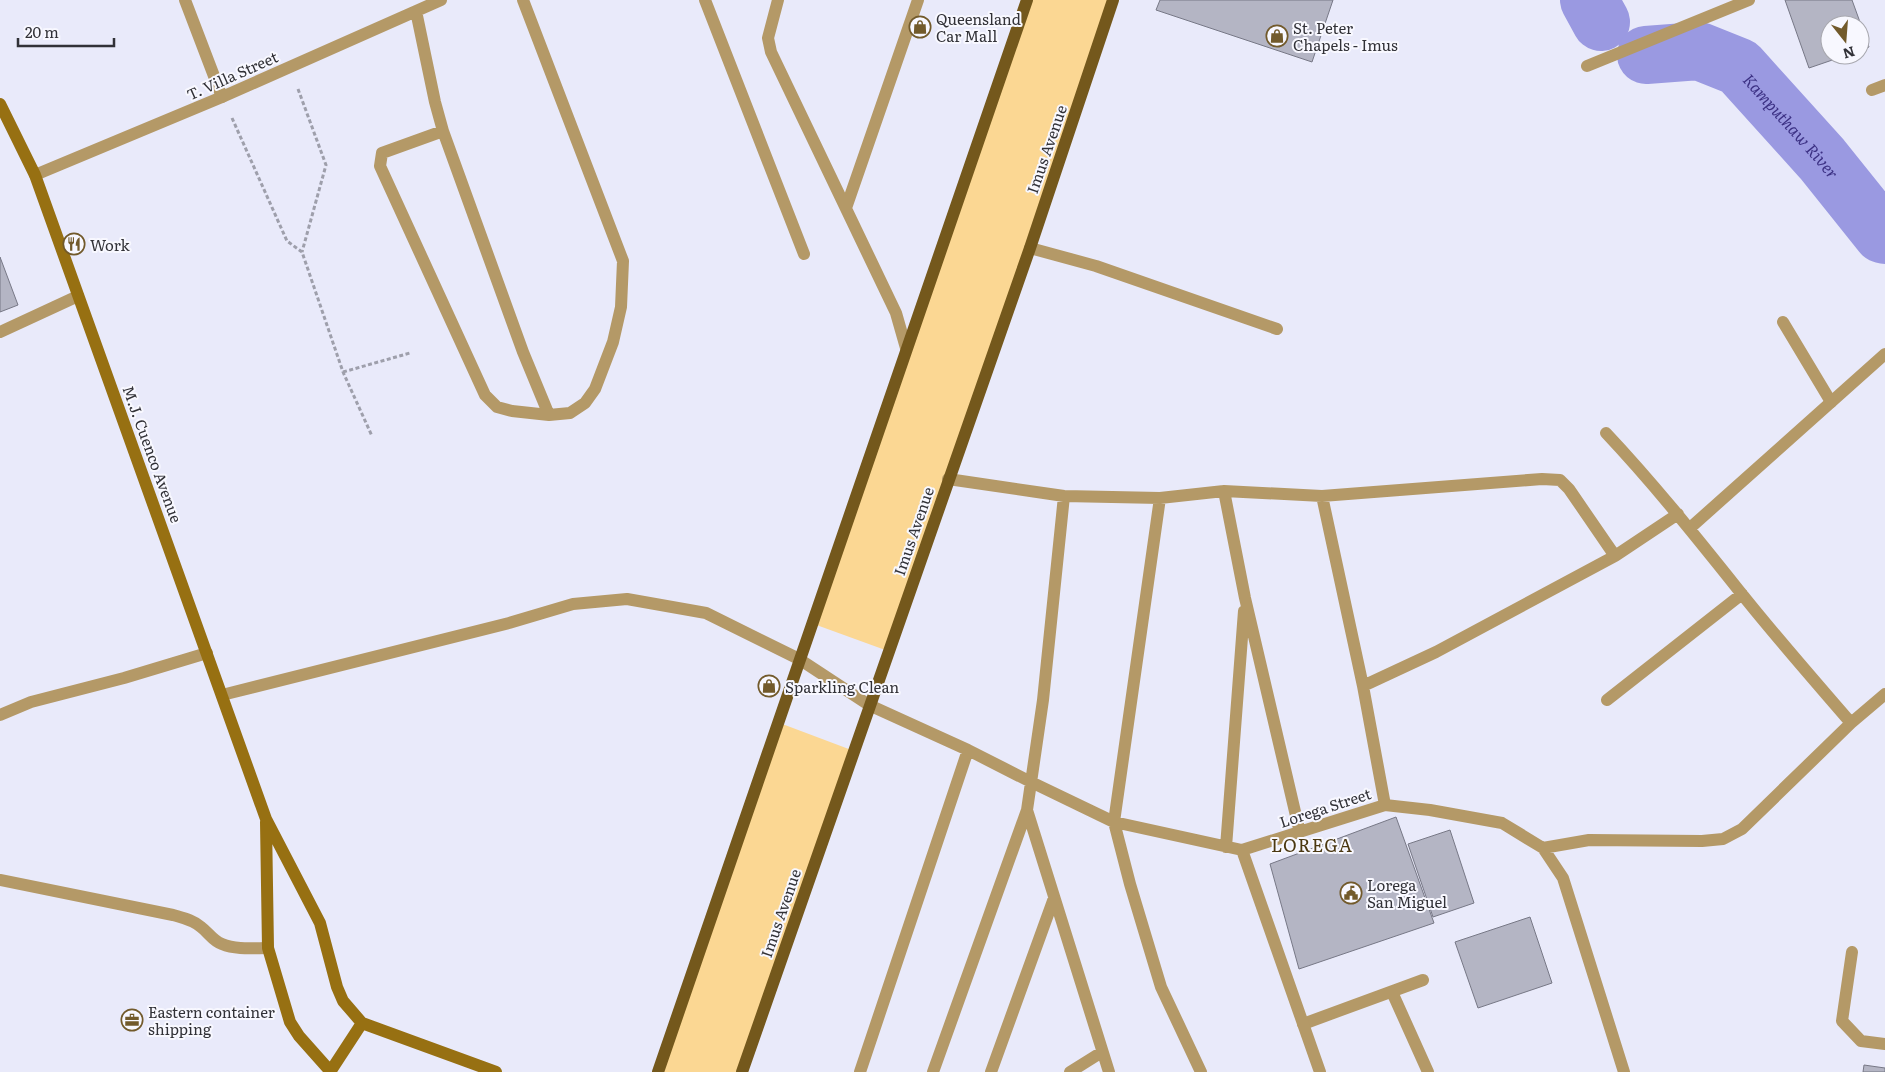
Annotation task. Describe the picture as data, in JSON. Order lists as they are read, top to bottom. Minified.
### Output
{"streets":{"main road":["Imus Avenue","M.J. Cuenco Avenue"],"street":["T. Villa Street","Lorega Street"]},"crossings":[["T. Villa Street","M.J. Cuenco Avenue"],["Imus Avenue","Lorega Street"],["M.J. Cuenco Avenue","Lorega Street"]],"districts":["LOREGA"],"water":["Kamputhaw River"],"places":{"shop":["Queensland Car Mall","St. Peter Chapels - Imus","Sparkling Clean"],"restaurant":["Work"],"public building":["Lorega San Miguel"],"office":["Eastern container shipping"]},"scale_bar":"20 m","north":"bottom"}
